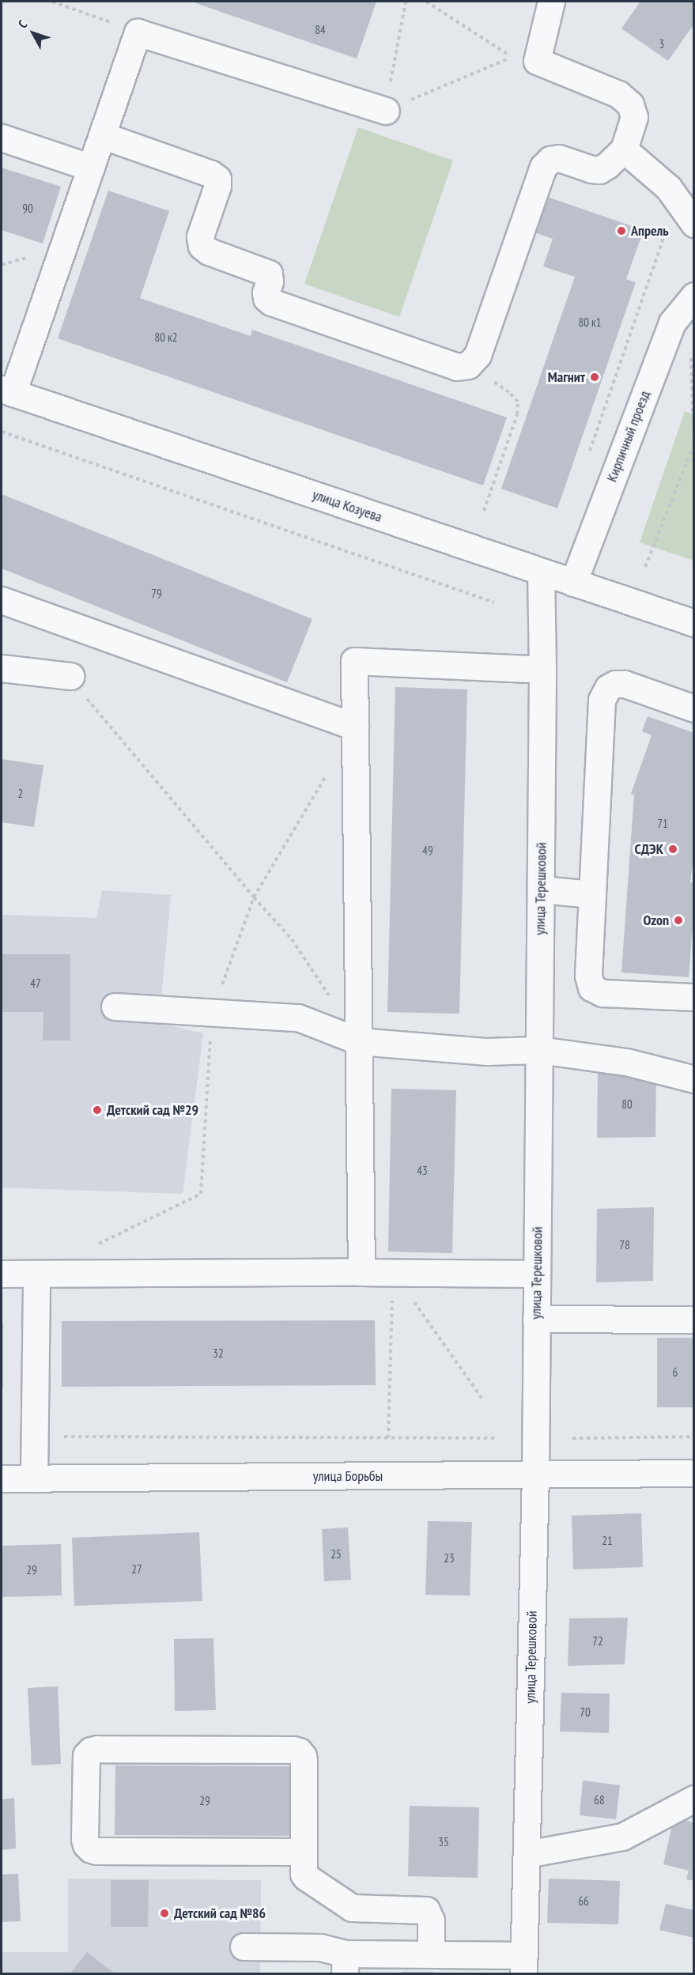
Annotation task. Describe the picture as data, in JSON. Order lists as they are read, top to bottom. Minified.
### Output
{"streets":{"street":["Кирпичный проезд","улица Козуева","улица Терешковой","улица Борьбы"]},"crossings":[["Кирпичный проезд","улица Козуева"],["улица Козуева","улица Терешковой"],["улица Терешковой","улица Борьбы"]],"places":["Апрель","Магнит","СДЭК","Ozon","Детский сад №29","Детский сад №86"],"house_numbers":["84","3","90","80 к1","80 к2","79","2","71","49","47","80","43","78","32","6","21","25","23","27","29","72","70","68","29","35","66"],"north":"top left"}
